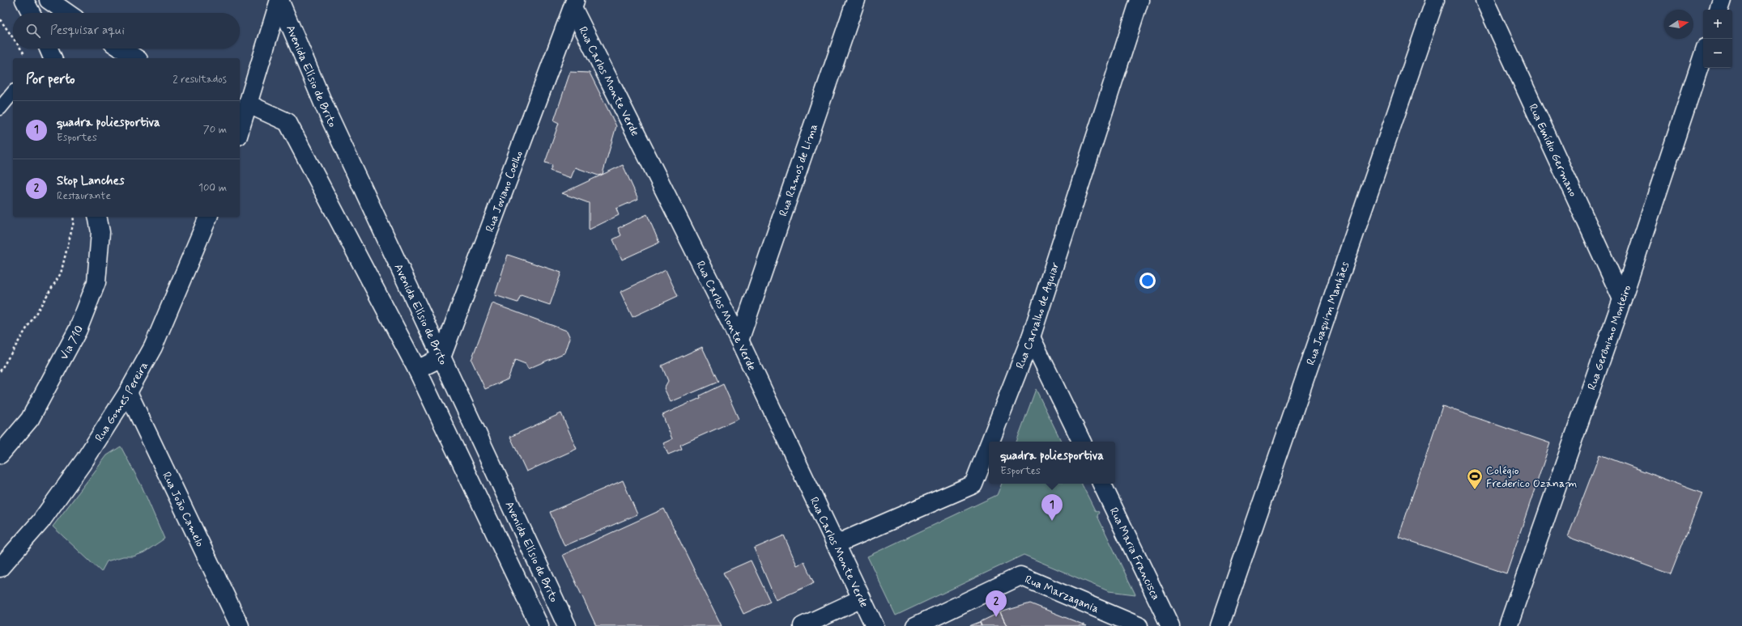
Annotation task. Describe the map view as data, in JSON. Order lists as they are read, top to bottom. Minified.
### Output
{"streets":{"street":["Avenida Elísio de Brito","Rua Carlos Monte Verde","Rua Emídio Germano","Rua Ramos de Lima","Rua Joviano Coelho","Rua Joaquim Manhães","Rua Carvalho de Aguiar","Rua Gerônimo Monteiro","Via 710","Rua Gomes Pereira","Rua João Camelo","Rua Maria Francisca","Rua Marzagania"]},"crossings":[["Avenida Elísio de Brito","Rua Joviano Coelho"],["Rua Carlos Monte Verde","Rua Ramos de Lima"],["Rua Carlos Monte Verde","Rua Joviano Coelho"],["Rua Carlos Monte Verde","Rua Carvalho de Aguiar"],["Rua Emídio Germano","Rua Gerônimo Monteiro"],["Rua Gomes Pereira","Rua João Camelo"]],"places":{"sports":["Colégio Frederico Ozanam"]},"north":"right","page":{"map_buttons":["+","−"],"search":"Pesquisar aqui","heading":["Por perto","2 resultados"],"list":[{"mark":"1","name":"quadra poliesportiva","note":"Esportes","value":"70 m"},{"mark":"2","name":"Stop Lanches","note":"Restaurante","value":"100 m"}],"popup":["quadra poliesportiva","Esportes"],"pins":["1","2"]}}
